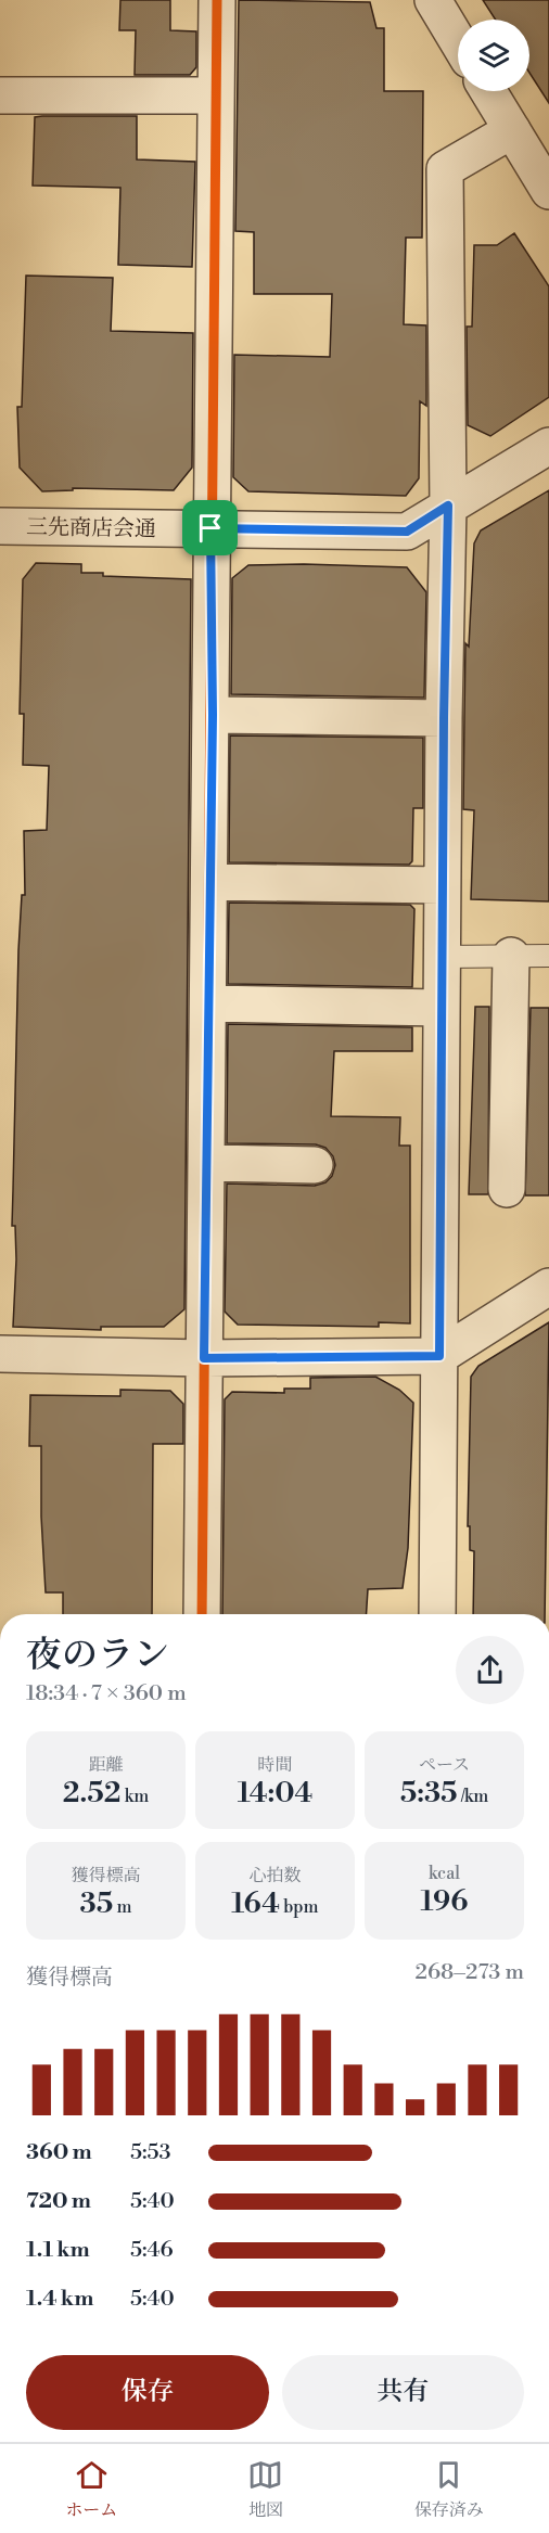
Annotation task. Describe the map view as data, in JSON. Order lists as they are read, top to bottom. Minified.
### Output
{"streets":{"street":["三先商店会通"]},"page":{"heading":["夜のラン","18:34 · 7 × 360 m"],"stats":[["距離","2.52 km"],["時間","14:04"],["ペース","5:35 /km"],["獲得標高","35 m"],["心拍数","164 bpm"],["kcal","196"]],"chart":["獲得標高","268–273 m"],"list":[{"name":"360 m","note":"5:53"},{"name":"720 m","note":"5:40"},{"name":"1.1 km","note":"5:46"},{"name":"1.4 km","note":"5:40"}],"buttons":["保存","共有"],"tabs":["ホーム","地図","保存済み"]}}
